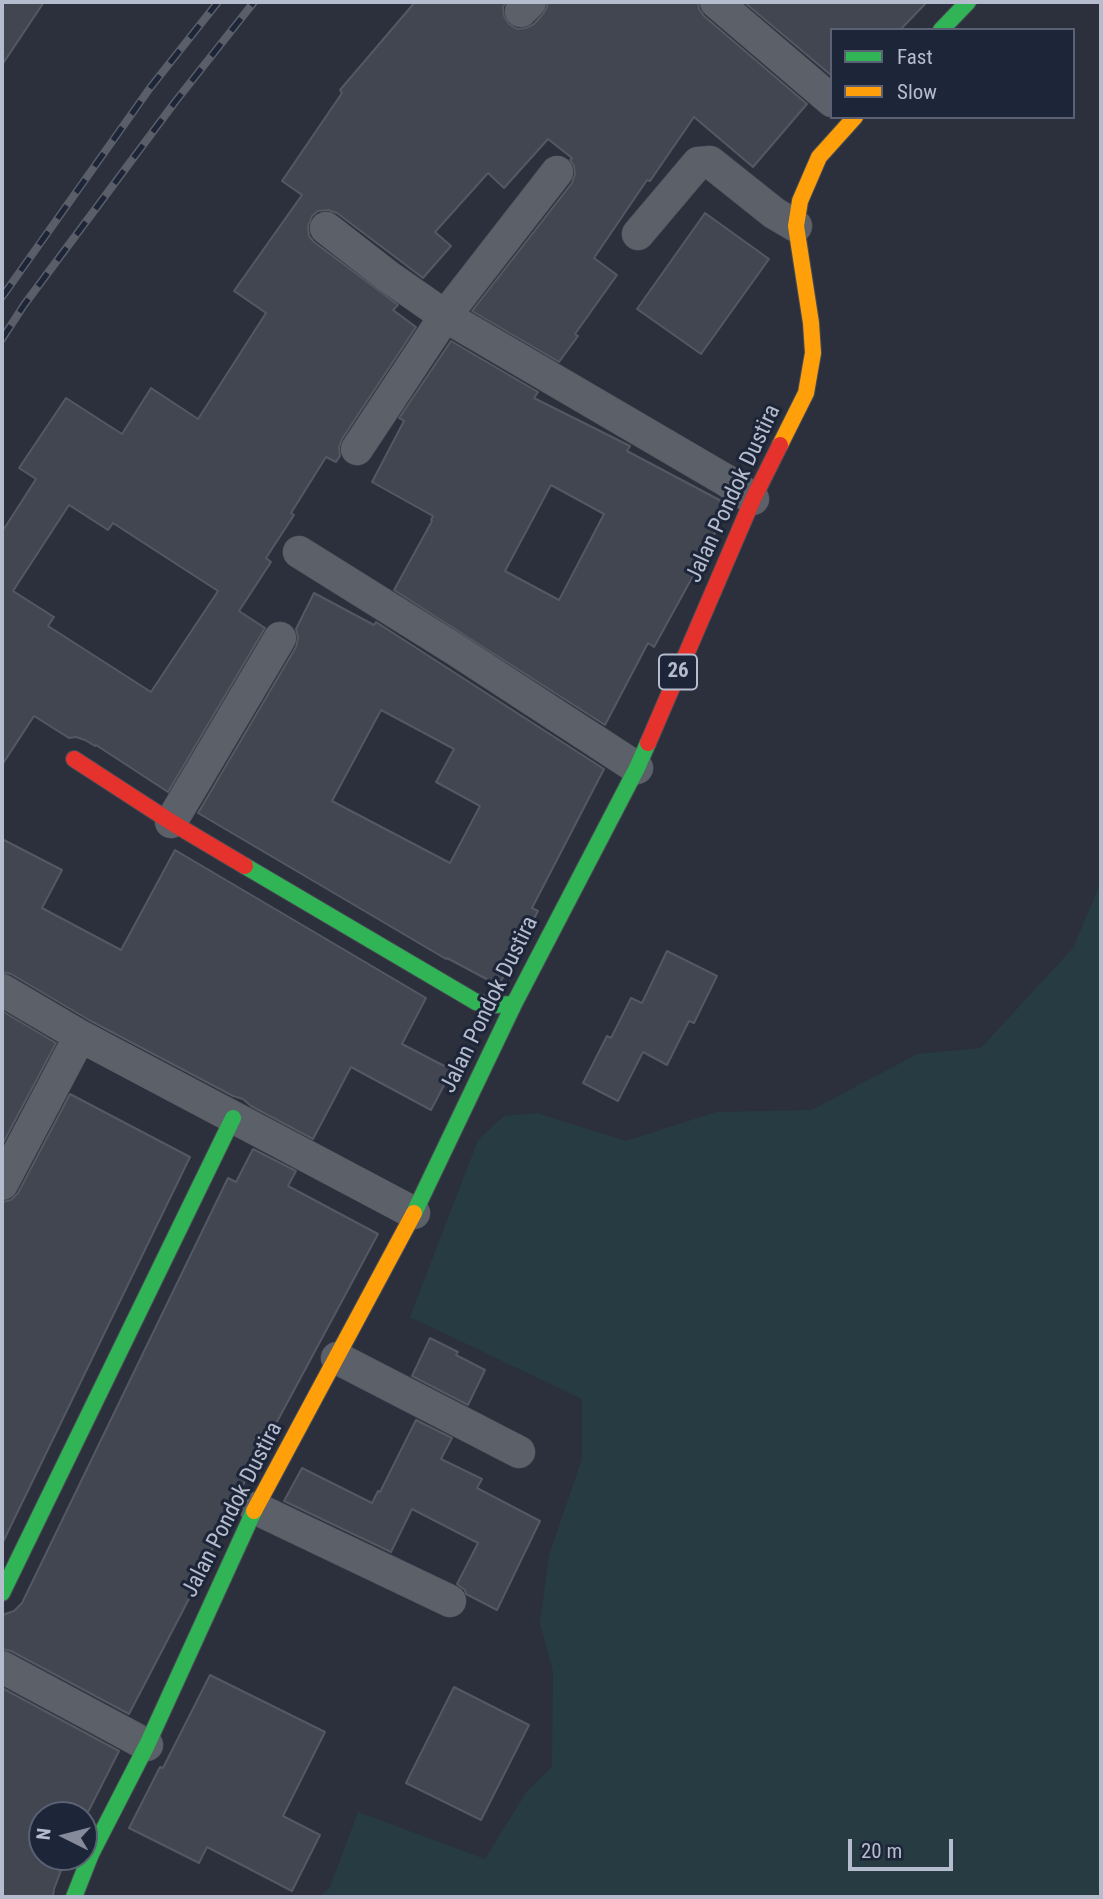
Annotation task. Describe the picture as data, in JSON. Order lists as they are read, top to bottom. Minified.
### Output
{"streets":{"main road":["Jalan Pondok Dustira","26"]},"legend":["Fast","Slow"],"scale_bar":"20 m","north":"left"}
